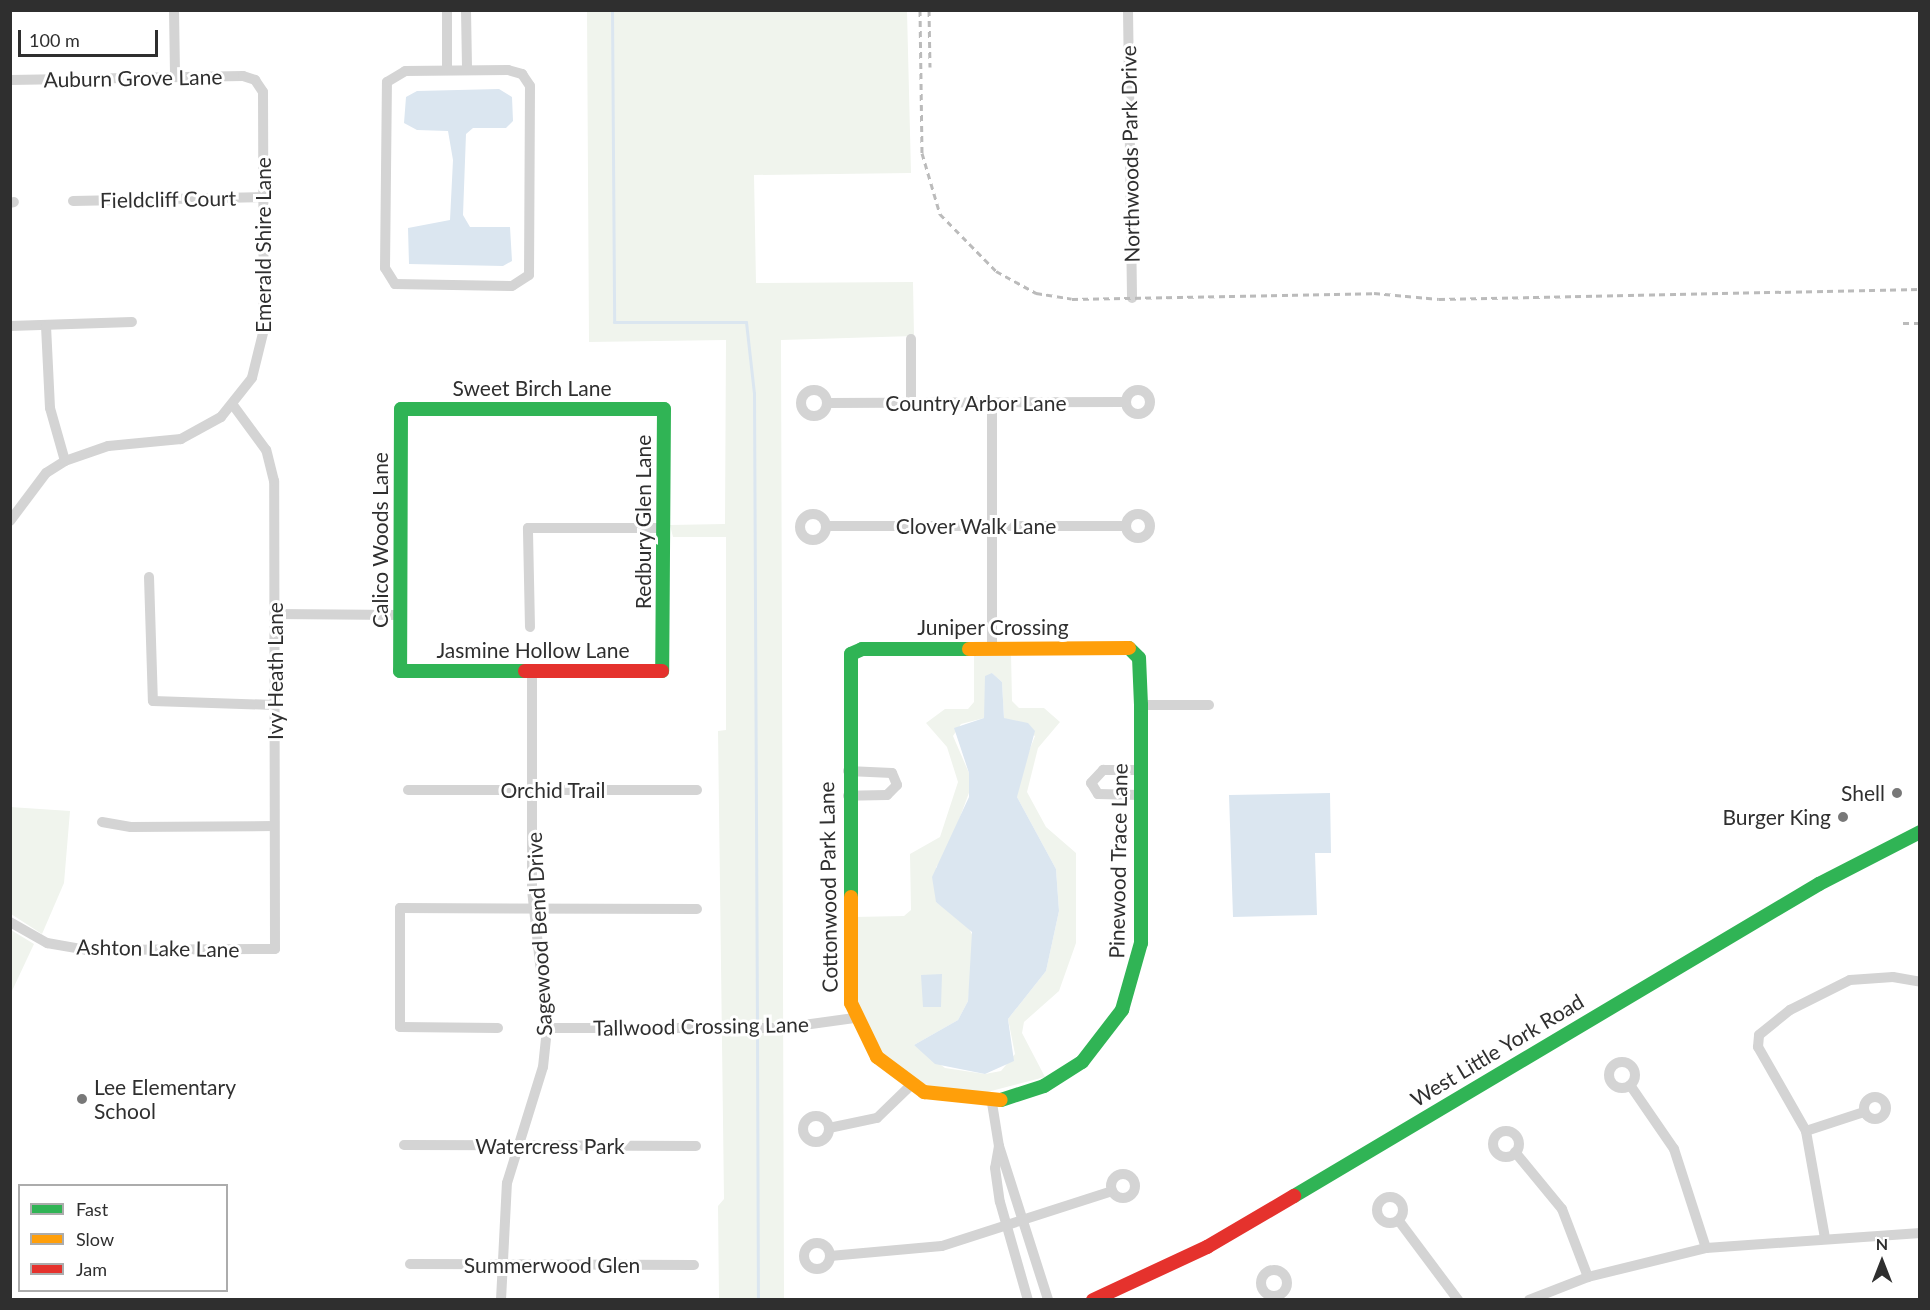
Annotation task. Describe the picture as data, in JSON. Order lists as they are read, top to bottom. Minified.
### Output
{"streets":{"street":["Auburn Grove Lane","Northwoods Park Drive","Fieldcliff Court","Emerald Shire Lane","Sweet Birch Lane","Country Arbor Lane","Redbury Glen Lane","Clover Walk Lane","Calico Woods Lane","Juniper Crossing","Jasmine Hollow Lane","Ivy Heath Lane","Orchid Trail","Pinewood Trace Lane","Cottonwood Park Lane","Sagewood Bend Drive","Ashton Lake Lane","Tallwood Crossing Lane","West Little York Road","Watercress Park","Summerwood Glen"]},"crossings":[["Auburn Grove Lane","Emerald Shire Lane"],["Fieldcliff Court","Emerald Shire Lane"],["Emerald Shire Lane","Ivy Heath Lane"],["Sweet Birch Lane","Redbury Glen Lane"],["Sweet Birch Lane","Calico Woods Lane"],["Redbury Glen Lane","Jasmine Hollow Lane"],["Calico Woods Lane","Jasmine Hollow Lane"],["Juniper Crossing","Pinewood Trace Lane"],["Juniper Crossing","Cottonwood Park Lane"],["Jasmine Hollow Lane","Sagewood Bend Drive"],["Ivy Heath Lane","Ashton Lake Lane"],["Orchid Trail","Sagewood Bend Drive"],["Pinewood Trace Lane","Cottonwood Park Lane"],["Cottonwood Park Lane","Tallwood Crossing Lane"],["Sagewood Bend Drive","Tallwood Crossing Lane"],["Sagewood Bend Drive","Watercress Park"],["Sagewood Bend Drive","Summerwood Glen"]],"places":["Shell","Burger King","Lee Elementary School"],"legend":["Fast","Slow","Jam"],"scale_bar":"100 m","north":"top"}
